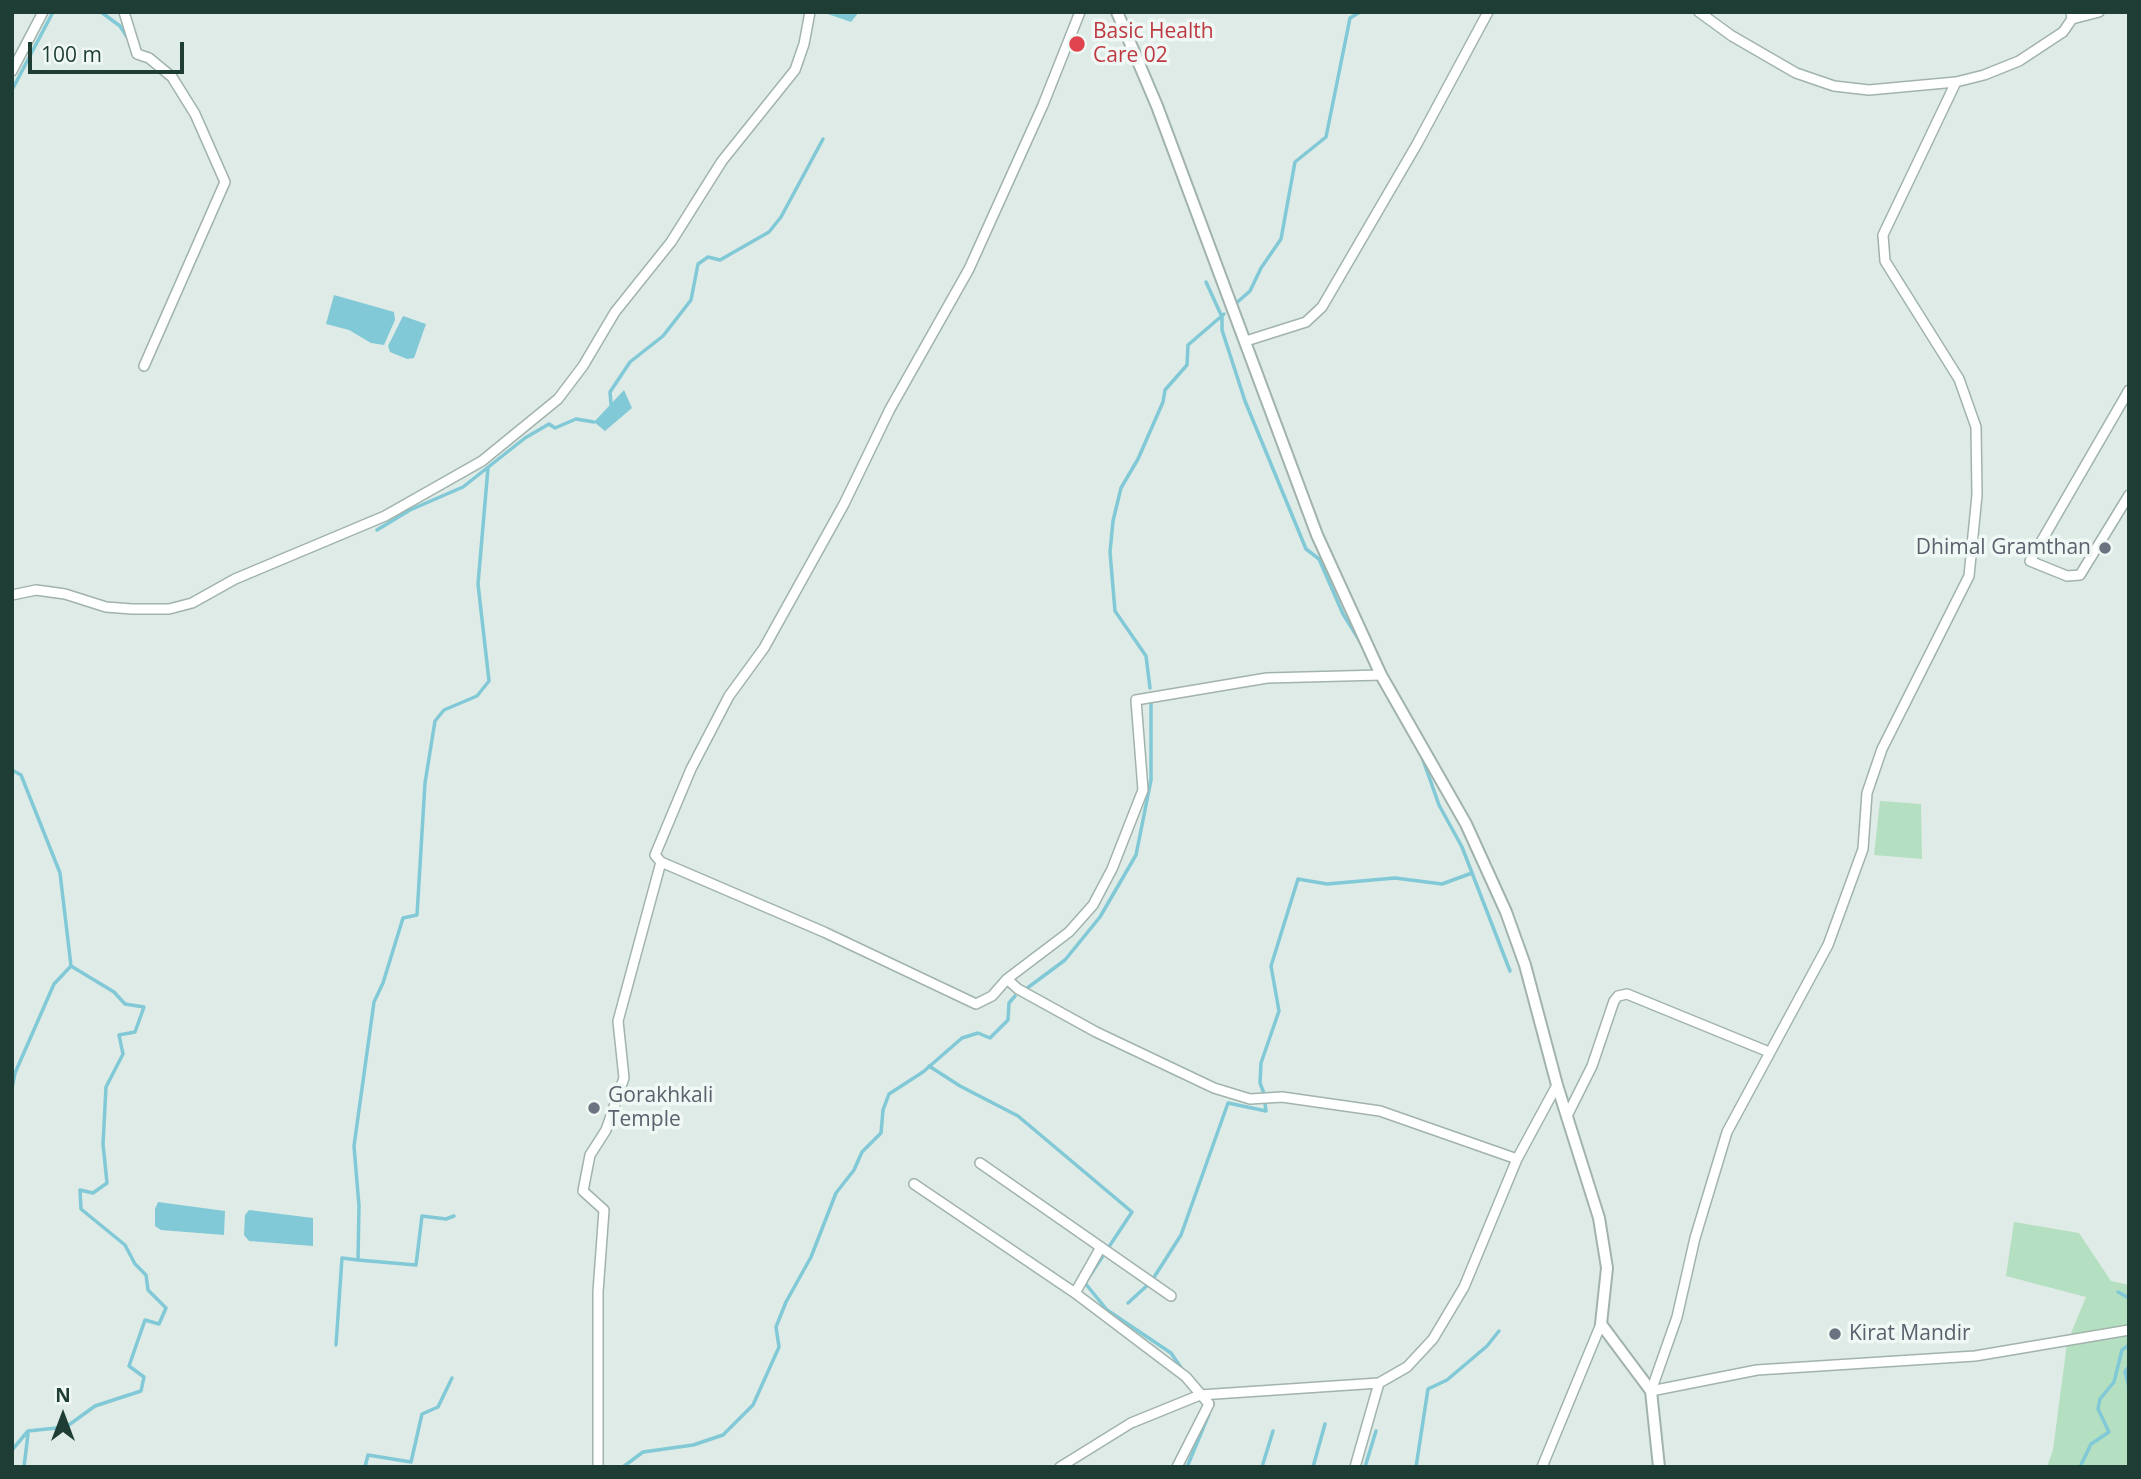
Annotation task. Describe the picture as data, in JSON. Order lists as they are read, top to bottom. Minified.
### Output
{"places":["Basic Health Care 02","Dhimal Gramthan","Gorakhkali Temple","Kirat Mandir"],"scale_bar":"100 m","north":"top"}
